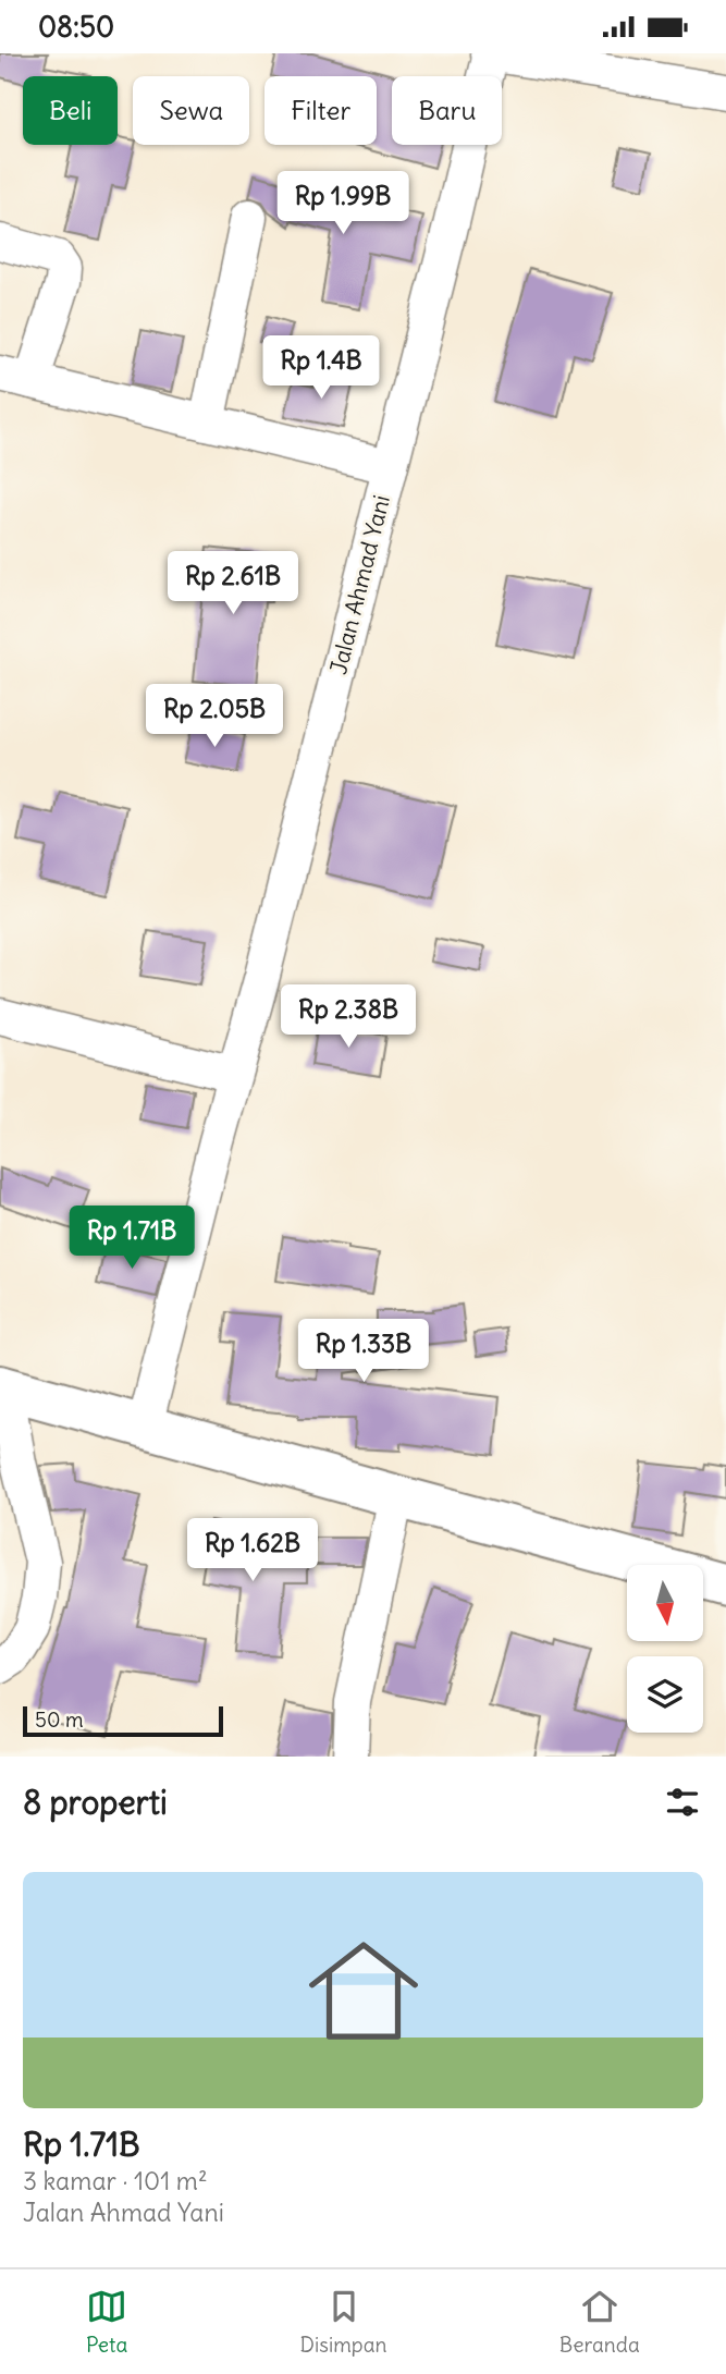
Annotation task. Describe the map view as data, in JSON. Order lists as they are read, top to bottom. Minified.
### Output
{"streets":{"street":["Jalan Ahmad Yani"]},"scale_bar":"50 m","north":"bottom","page":{"status":"08:50","chip":["Beli","Sewa","Filter","Baru"],"price":["Rp 1.99B","Rp 1.4B","Rp 2.61B","Rp 2.05B","Rp 2.38B","Rp 1.71B","Rp 1.33B","Rp 1.62B"],"scale":"50 m","heading":"8 properti","list":[{"name":"Rp 1.71B","note":"3 kamar · 101 m² · Jalan Ahmad Yani"}],"tabs":["Peta","Disimpan","Beranda"]}}
